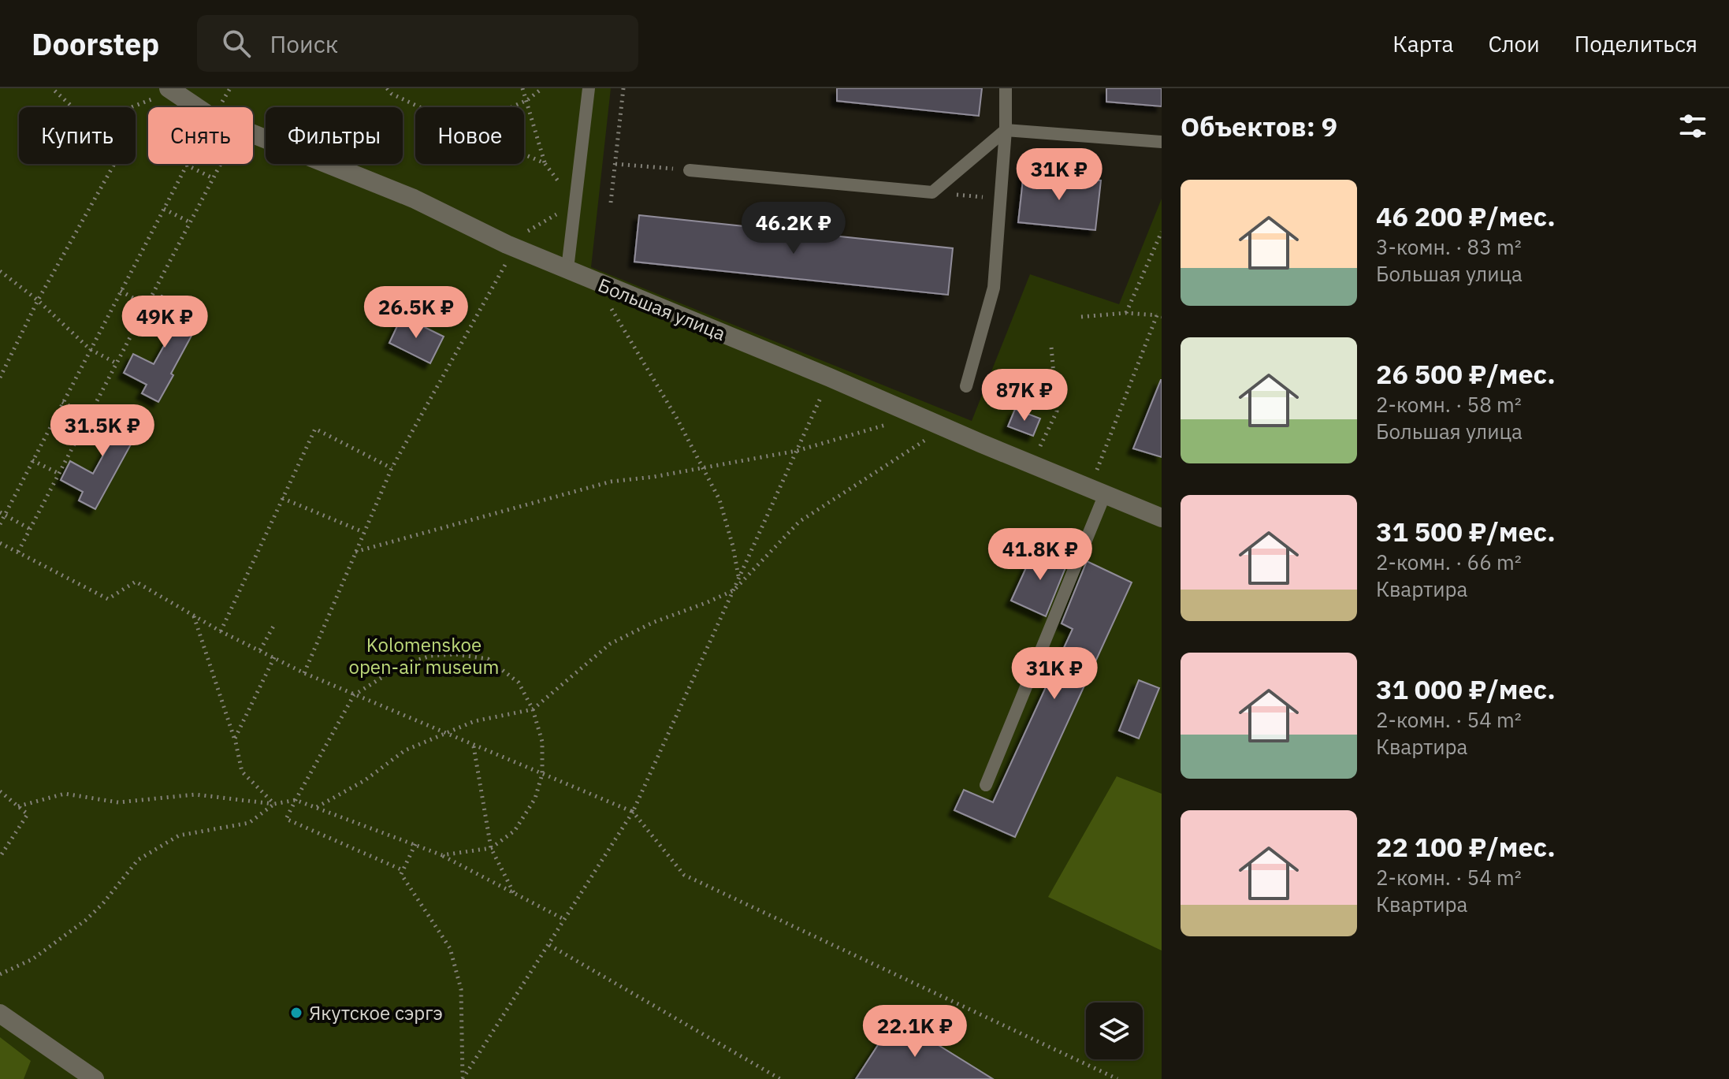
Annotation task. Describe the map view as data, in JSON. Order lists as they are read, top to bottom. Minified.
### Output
{"streets":{"street":["Большая улица"]},"parks":["Kolomenskoe open-air museum"],"places":["Якутское сэргэ"],"page":{"header":"Doorstep","search":"Поиск","nav":["Карта","Слои","Поделиться"],"heading":"Объектов: 9","chip":["Купить","Снять","Фильтры","Новое"],"price":["31K ₽","46.2K ₽","26.5K ₽","49K ₽","87K ₽","31.5K ₽","41.8K ₽","31K ₽","22.1K ₽"],"list":[{"name":"46 200 ₽/мес.","note":"3-комн. · 83 m² · Большая улица"},{"name":"26 500 ₽/мес.","note":"2-комн. · 58 m² · Большая улица"},{"name":"31 500 ₽/мес.","note":"2-комн. · 66 m² · Квартира"},{"name":"31 000 ₽/мес.","note":"2-комн. · 54 m² · Квартира"},{"name":"22 100 ₽/мес.","note":"2-комн. · 54 m² · Квартира"}]}}
